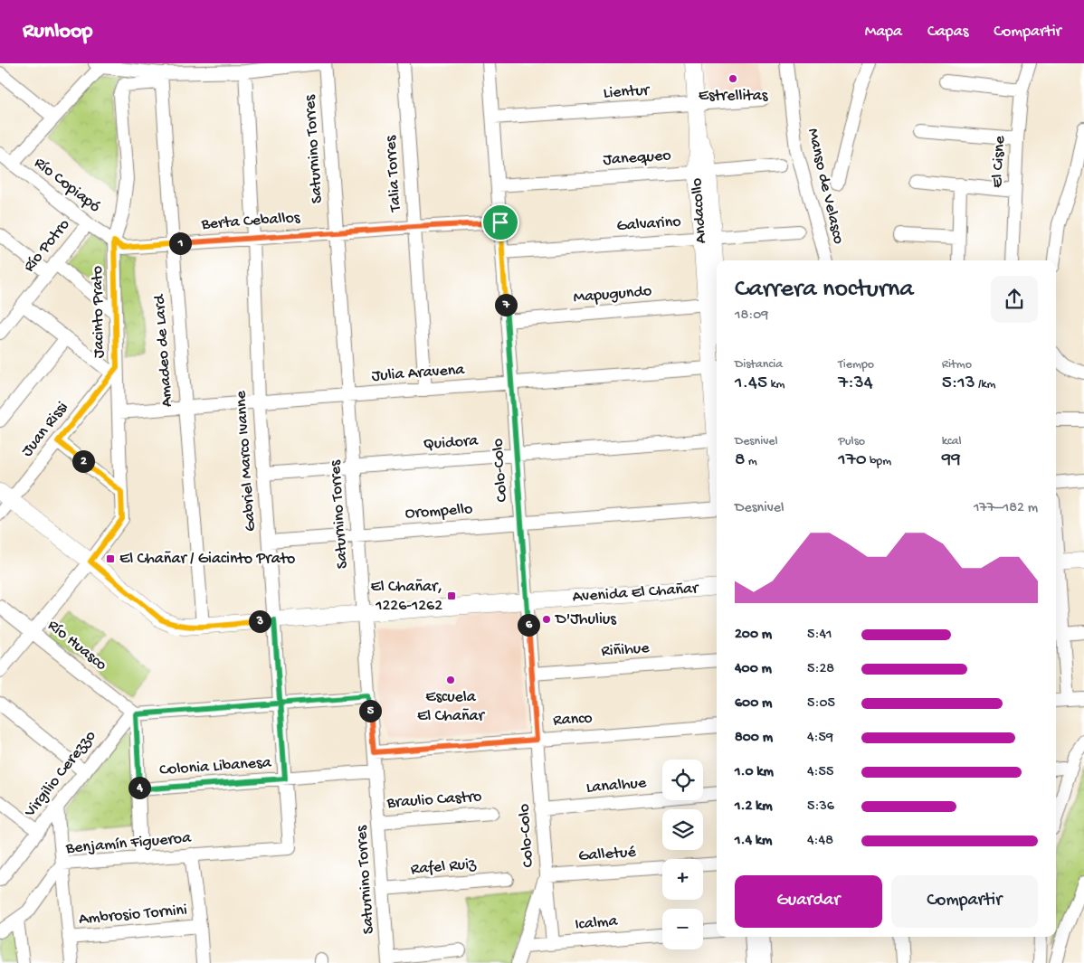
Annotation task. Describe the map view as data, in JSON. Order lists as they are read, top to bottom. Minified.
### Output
{"streets":{"street":["Lientur","Saturnino Torres","Janequeo","El Cisne","Talia Torres","Río Copiapó","Manso de Velasco","Andacollo","Berta Ceballos","Galvarino","Río Potro","Mapugundo","Jacinto Prato","Amadeo de Lard","Julia Aravena","Juan Rissi","Quidora","Gabriel Marco Ivanne","Colo-Colo","Orompello","Avenida El Chañar","Río Huasco","Riñihue","Ranco","Colonia Libanesa","Virgilio Cerezzo","Lanalhue","Braulio Castro","Benjamín Figueroa","Galletué","Rafel Ruiz","Ambrosio Tornini","Icalma"]},"crossings":[["Lientur","Andacollo"],["Lientur","Colo-Colo"],["Saturnino Torres","Berta Ceballos"],["Saturnino Torres","Julia Aravena"],["Saturnino Torres","Quidora"],["Saturnino Torres","Orompello"],["Saturnino Torres","Avenida El Chañar"],["Saturnino Torres","Ranco"],["Saturnino Torres","Colonia Libanesa"],["Saturnino Torres","Braulio Castro"],["Saturnino Torres","Rafel Ruiz"],["Janequeo","Andacollo"],["Janequeo","Colo-Colo"],["Talia Torres","Berta Ceballos"],["Talia Torres","Julia Aravena"],["Río Copiapó","Berta Ceballos"],["Río Copiapó","Río Potro"],["Río Copiapó","Jacinto Prato"],["Andacollo","Galvarino"],["Andacollo","Mapugundo"],["Andacollo","Julia Aravena"],["Berta Ceballos","Jacinto Prato"],["Berta Ceballos","Amadeo de Lard"],["Berta Ceballos","Gabriel Marco Ivanne"],["Berta Ceballos","Colo-Colo"],["Galvarino","Colo-Colo"],["Mapugundo","Colo-Colo"],["Jacinto Prato","Amadeo de Lard"],["Jacinto Prato","Julia Aravena"],["Jacinto Prato","Juan Rissi"],["Jacinto Prato","Avenida El Chañar"],["Jacinto Prato","Río Huasco"],["Amadeo de Lard","Julia Aravena"],["Amadeo de Lard","Avenida El Chañar"],["Julia Aravena","Gabriel Marco Ivanne"],["Julia Aravena","Colo-Colo"],["Juan Rissi","Avenida El Chañar"],["Quidora","Gabriel Marco Ivanne"],["Quidora","Colo-Colo"],["Gabriel Marco Ivanne","Orompello"],["Gabriel Marco Ivanne","Avenida El Chañar"],["Gabriel Marco Ivanne","Colonia Libanesa"],["Gabriel Marco Ivanne","Benjamín Figueroa"],["Colo-Colo","Orompello"],["Colo-Colo","Avenida El Chañar"],["Colo-Colo","Riñihue"],["Colo-Colo","Ranco"],["Colo-Colo","Lanalhue"],["Colo-Colo","Galletué"],["Colo-Colo","Icalma"],["Río Huasco","Virgilio Cerezzo"]],"places":{"other":["Estrellitas","D'Jhulius","Escuela El Chañar"],"transit":["El Chañar / Giacinto Prato","El Chañar, 1226-1262"]},"page":{"header":"Runloop","nav":["Mapa","Capas","Compartir"],"pins":["1","7","2","3","6","5","4"],"heading":["Carrera nocturna","18:09"],"stats":[["Distancia","1.45 km"],["Tiempo","7:34"],["Ritmo","5:13 /km"],["Desnivel","8 m"],["Pulso","170 bpm"],["kcal","99"]],"chart":["Desnivel","177–182 m"],"list":[{"name":"200 m","note":"5:41"},{"name":"400 m","note":"5:28"},{"name":"600 m","note":"5:05"},{"name":"800 m","note":"4:59"},{"name":"1.0 km","note":"4:55"},{"name":"1.2 km","note":"5:36"},{"name":"1.4 km","note":"4:48"}],"map_buttons":["+","−"],"buttons":["Guardar","Compartir"]}}
